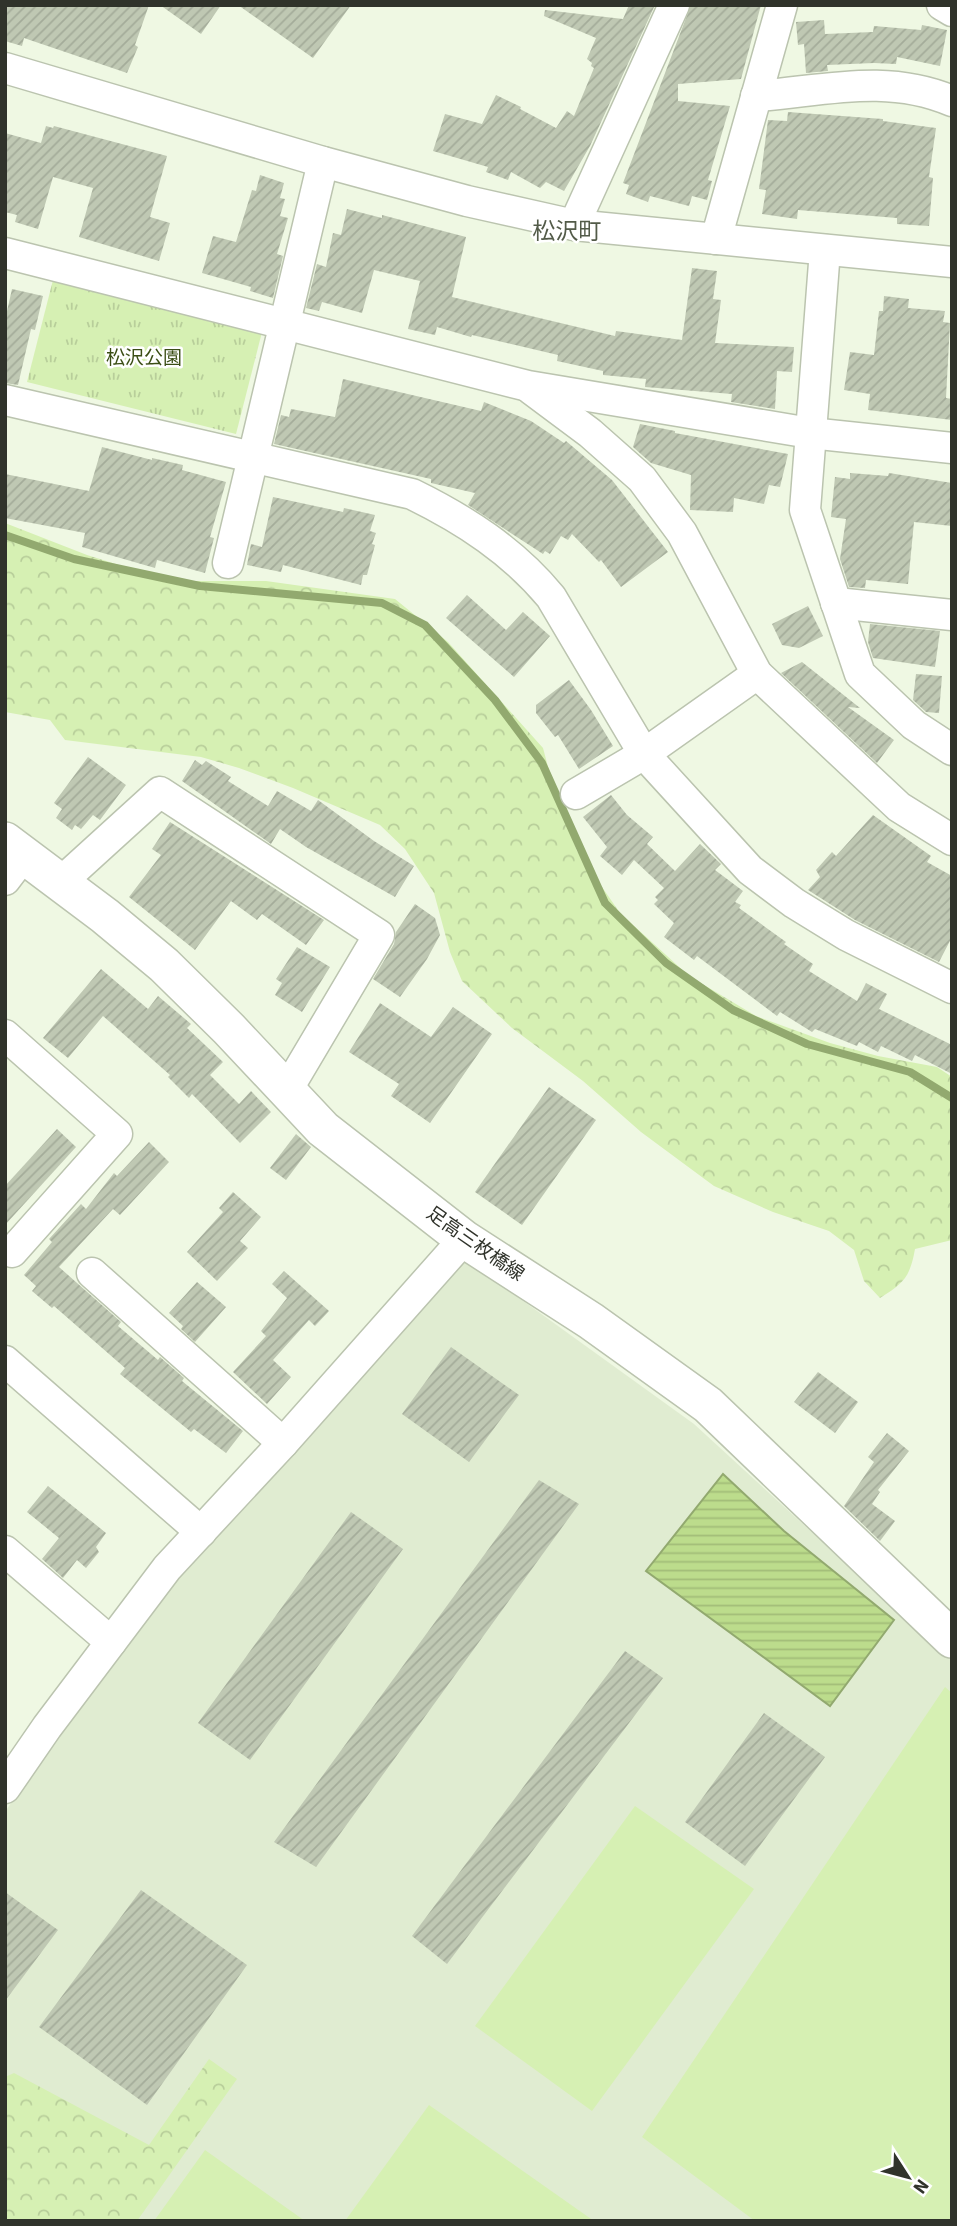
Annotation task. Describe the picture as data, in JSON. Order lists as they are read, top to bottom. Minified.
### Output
{"streets":{"main road":["足高三枚橋線"]},"districts":["松沢町"],"parks":["松沢公園"],"north":"bottom right"}
